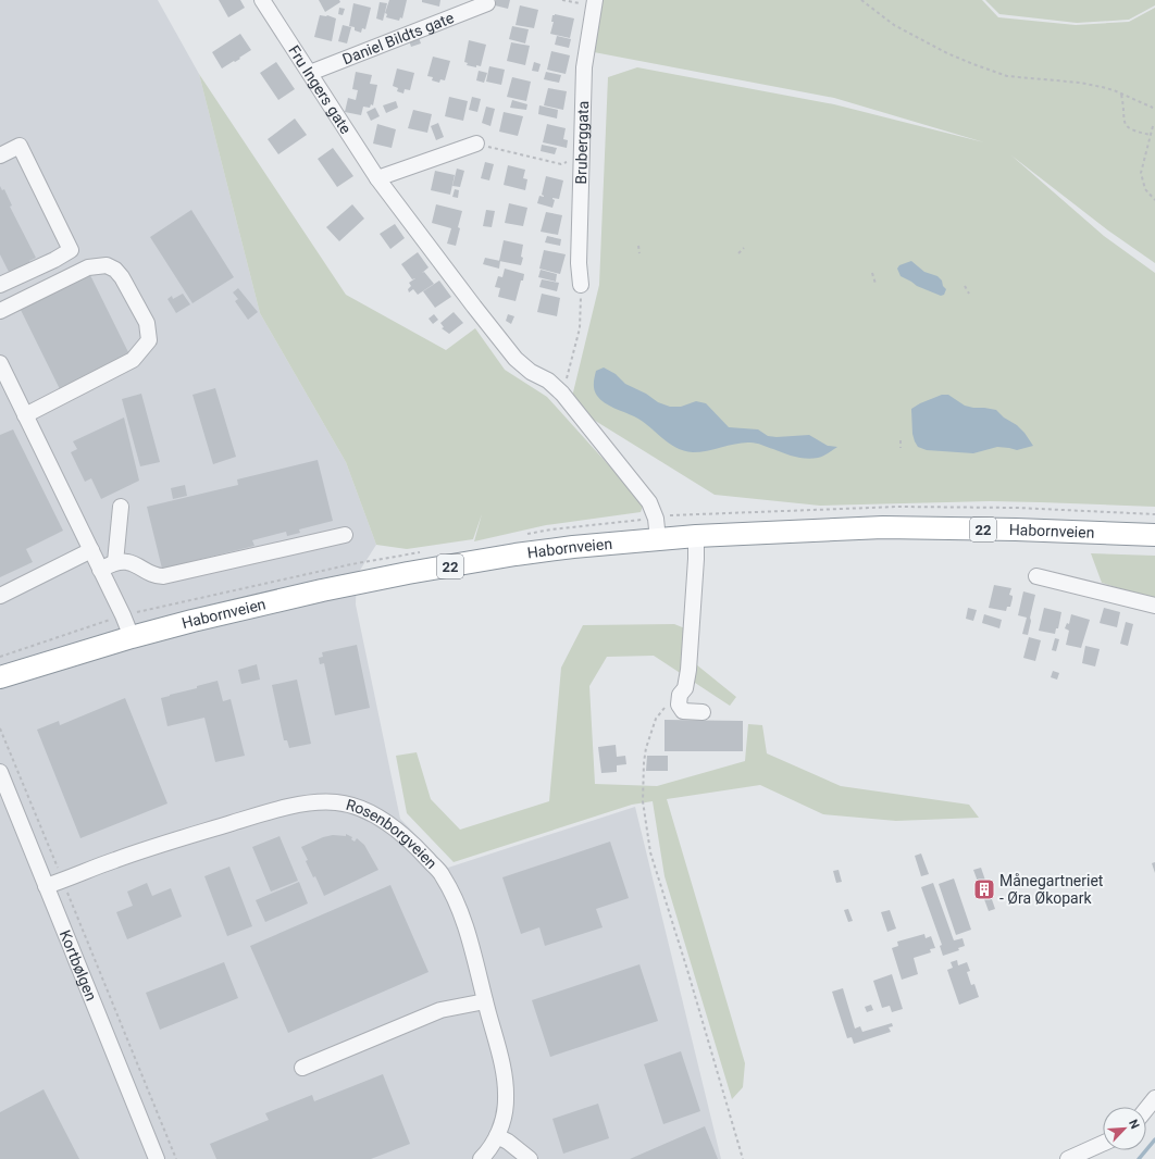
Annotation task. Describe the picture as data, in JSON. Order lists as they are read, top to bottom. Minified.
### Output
{"streets":{"highway":["22","Habornveien"],"street":["Daniel Bildts gate","Fru Ingers gate","Bruberggata","Rosenborgveien","Kortbølgen"]},"crossings":[["Daniel Bildts gate","Fru Ingers gate"],["Fru Ingers gate","Habornveien"],["Rosenborgveien","Kortbølgen"]],"places":{"building":["Månegartneriet - Øra Økopark"]},"north":"top right"}
